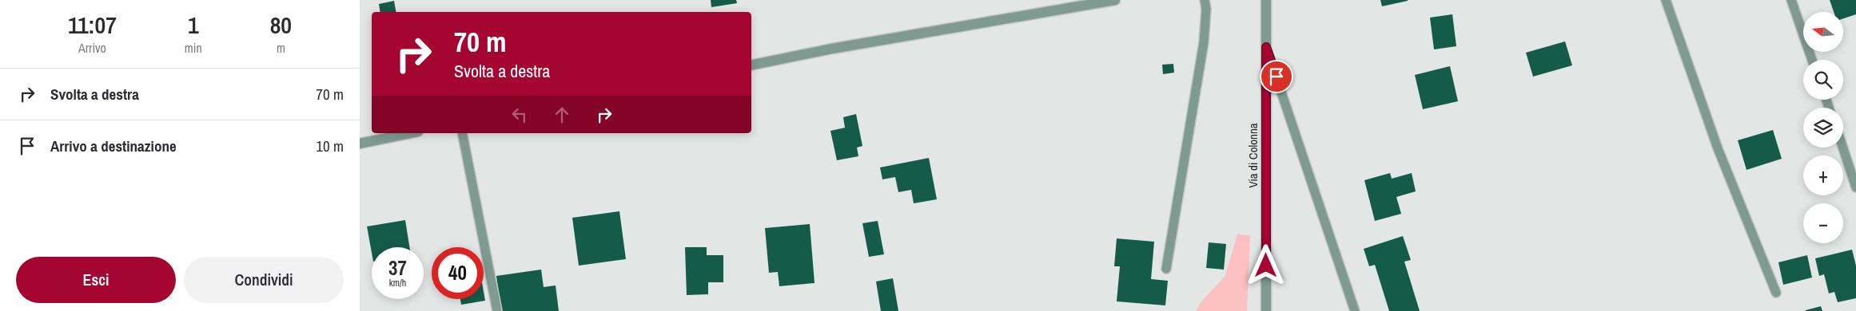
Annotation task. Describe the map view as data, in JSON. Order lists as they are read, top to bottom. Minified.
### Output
{"streets":{"street":["Via di Colonna"]},"north":"left","page":{"eta":["11:07","Arrivo","1","min","80","m"],"map_buttons":["+","−"],"turn":["70 m","Svolta a destra"],"list":[{"name":"Svolta a destra","value":"70 m"},{"name":"Arrivo a destinazione","value":"10 m"}],"speed":"37 km/h","limit":"40","buttons":["Esci","Condividi"]}}
